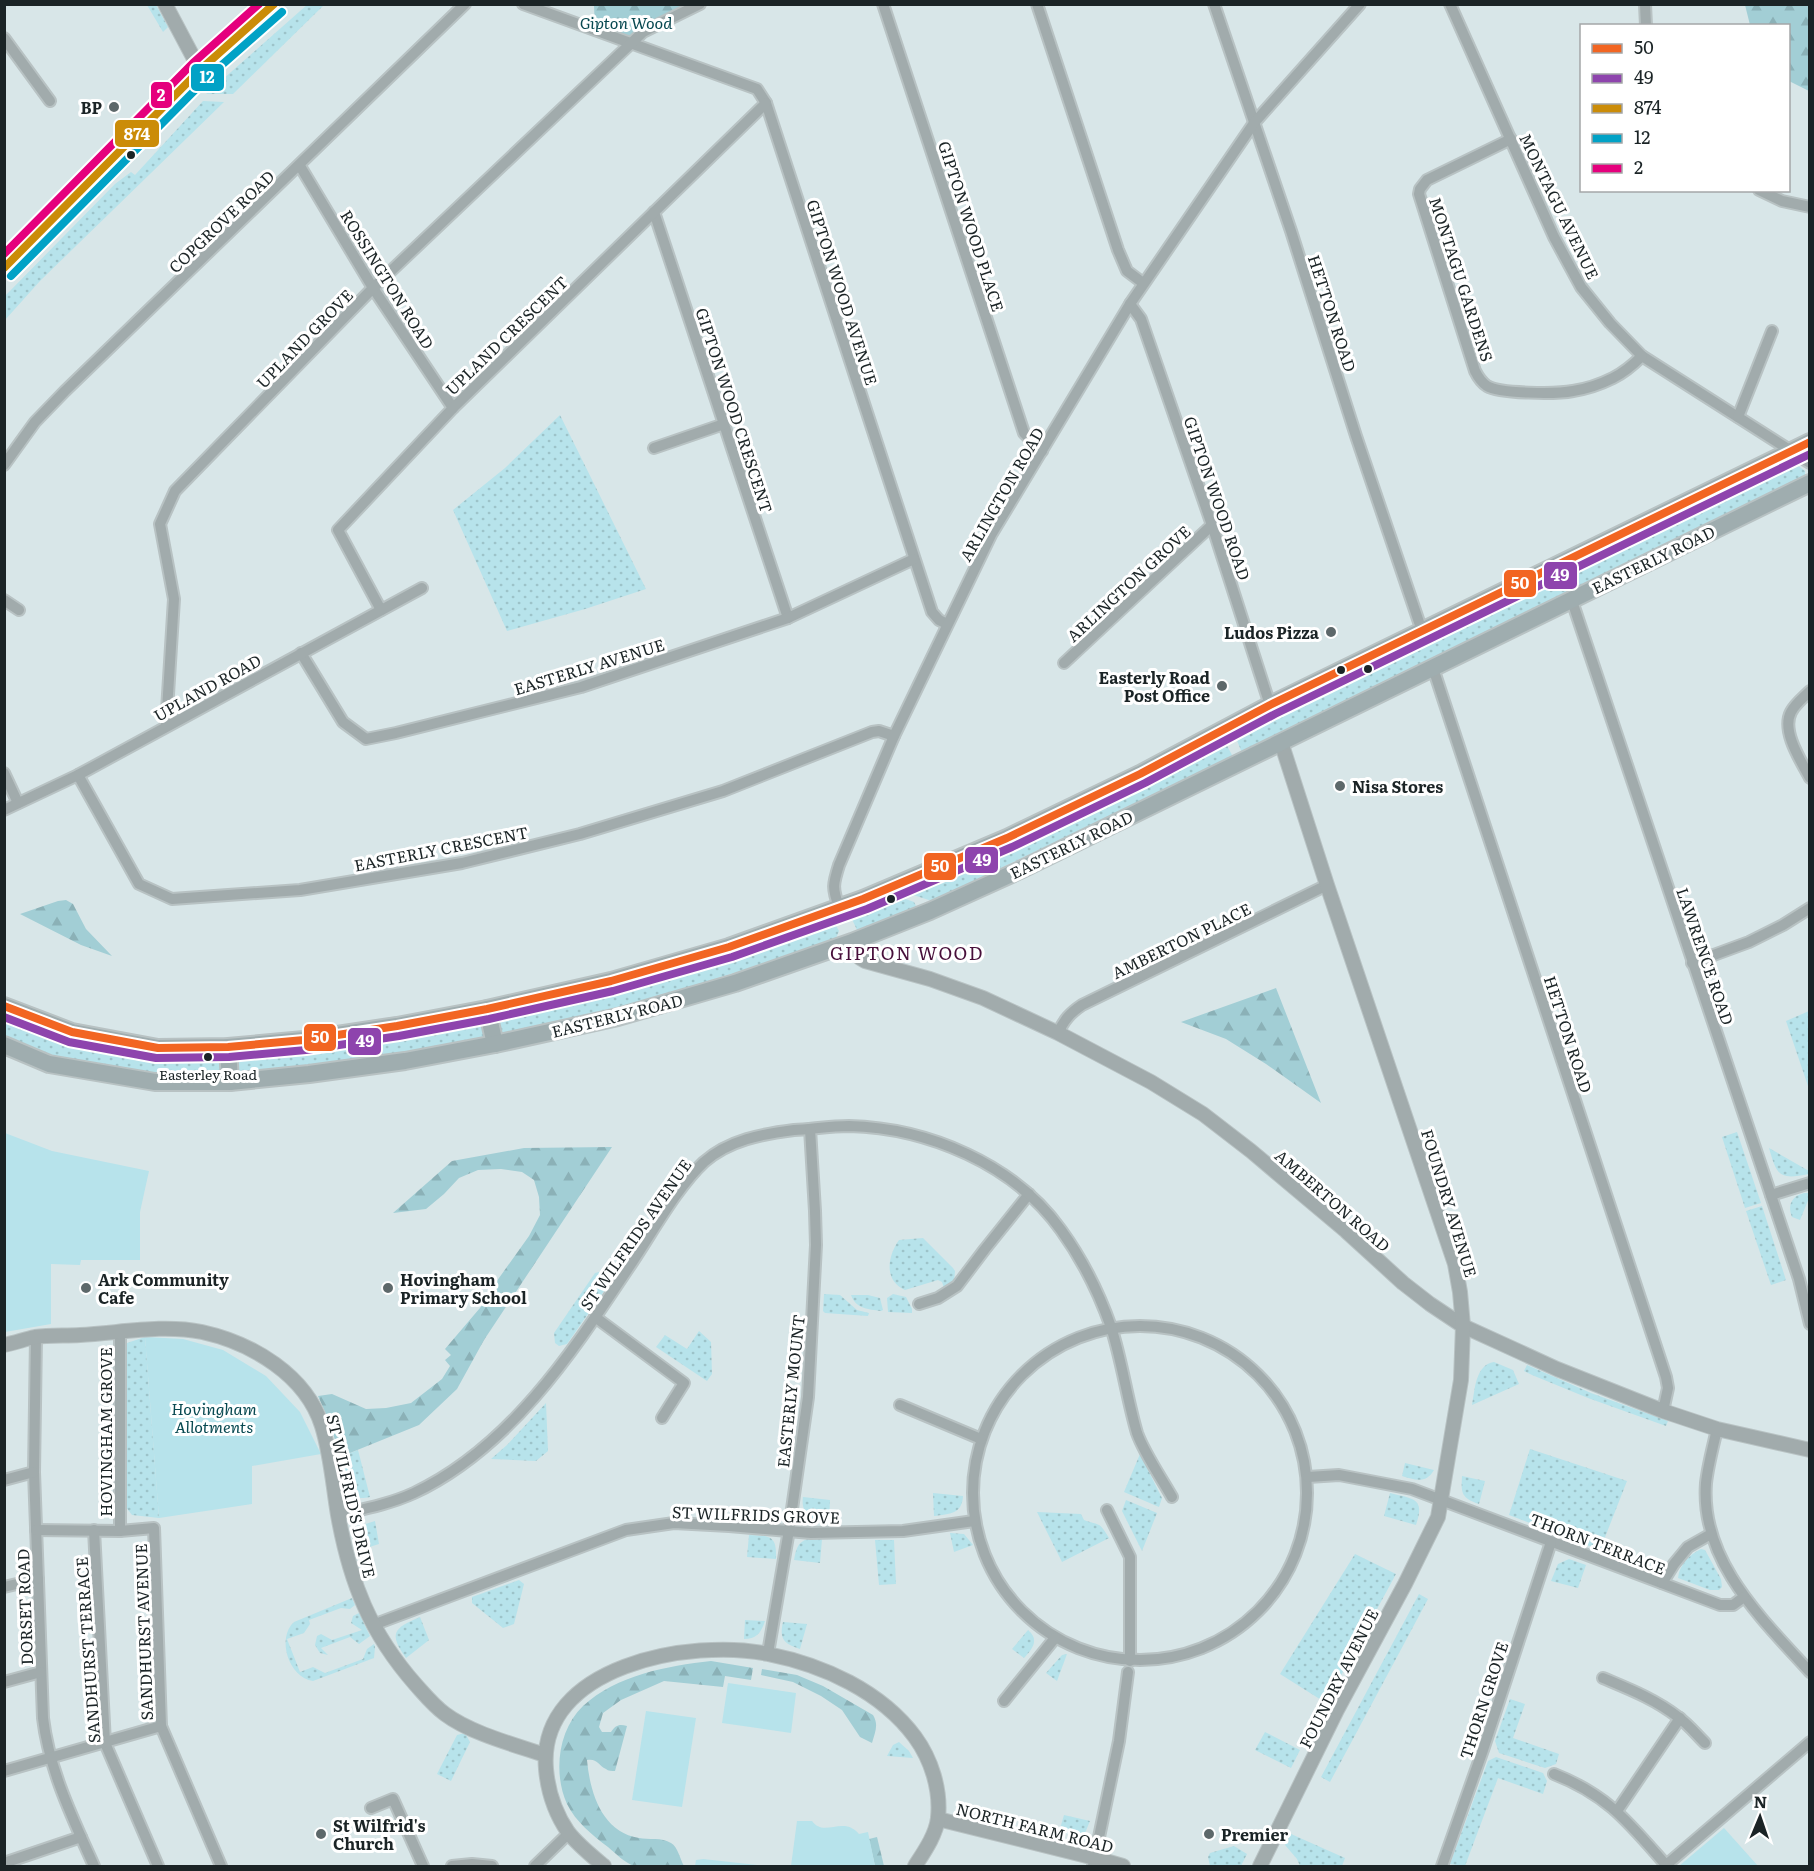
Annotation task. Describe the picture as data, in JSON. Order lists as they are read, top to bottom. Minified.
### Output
{"streets":{"main road":["EASTERLY ROAD"],"street":["MONTAGU AVENUE","COPGROVE ROAD","GIPTON WOOD PLACE","ROSSINGTON ROAD","MONTAGU GARDENS","GIPTON WOOD AVENUE","HETTON ROAD","UPLAND CRESCENT","UPLAND GROVE","GIPTON WOOD CRESCENT","ARLINGTON ROAD","GIPTON WOOD ROAD","ARLINGTON GROVE","EASTERLY AVENUE","UPLAND ROAD","EASTERLY CRESCENT","AMBERTON PLACE","LAWRENCE ROAD","AMBERTON ROAD","FOUNDRY AVENUE","ST WILFRIDS AVENUE","EASTERLY MOUNT","HOVINGHAM GROVE","ST WILFRID'S DRIVE","ST WILFRIDS GROVE","THORN TERRACE","DORSET ROAD","SANDHURST AVENUE","SANDHURST TERRACE","THORN GROVE","NORTH FARM ROAD"]},"crossings":[["MONTAGU AVENUE","MONTAGU GARDENS"],["MONTAGU AVENUE","EASTERLY ROAD"],["COPGROVE ROAD","ROSSINGTON ROAD"],["GIPTON WOOD PLACE","ARLINGTON ROAD"],["ROSSINGTON ROAD","UPLAND CRESCENT"],["ROSSINGTON ROAD","UPLAND GROVE"],["GIPTON WOOD AVENUE","UPLAND CRESCENT"],["GIPTON WOOD AVENUE","ARLINGTON ROAD"],["GIPTON WOOD AVENUE","EASTERLY AVENUE"],["HETTON ROAD","ARLINGTON ROAD"],["HETTON ROAD","EASTERLY ROAD"],["HETTON ROAD","AMBERTON ROAD"],["UPLAND CRESCENT","GIPTON WOOD CRESCENT"],["UPLAND CRESCENT","UPLAND ROAD"],["UPLAND GROVE","UPLAND ROAD"],["GIPTON WOOD CRESCENT","EASTERLY AVENUE"],["ARLINGTON ROAD","GIPTON WOOD ROAD"],["ARLINGTON ROAD","EASTERLY ROAD"],["ARLINGTON ROAD","EASTERLY CRESCENT"],["GIPTON WOOD ROAD","EASTERLY ROAD"],["GIPTON WOOD ROAD","ARLINGTON GROVE"],["EASTERLY ROAD","LAWRENCE ROAD"],["EASTERLY ROAD","AMBERTON ROAD"],["EASTERLY ROAD","FOUNDRY AVENUE"],["EASTERLY AVENUE","UPLAND ROAD"],["UPLAND ROAD","EASTERLY CRESCENT"],["AMBERTON PLACE","AMBERTON ROAD"],["AMBERTON PLACE","FOUNDRY AVENUE"],["AMBERTON ROAD","FOUNDRY AVENUE"],["FOUNDRY AVENUE","THORN TERRACE"],["ST WILFRIDS AVENUE","EASTERLY MOUNT"],["ST WILFRIDS AVENUE","ST WILFRID'S DRIVE"],["EASTERLY MOUNT","ST WILFRIDS GROVE"],["HOVINGHAM GROVE","ST WILFRID'S DRIVE"],["HOVINGHAM GROVE","SANDHURST AVENUE"],["ST WILFRID'S DRIVE","ST WILFRIDS GROVE"],["ST WILFRID'S DRIVE","DORSET ROAD"],["THORN TERRACE","THORN GROVE"]],"districts":["GIPTON WOOD"],"parks":["Gipton Wood","Hovingham Allotments"],"places":["BP","Ludos Pizza","Easterly Road Post Office","Nisa Stores","Easterley Road","Ark Community Cafe","Hovingham Primary School","St Wilfrid's Church","Premier"],"lines":["transit line 874","transit line 2","transit line 12","transit line 50","transit line 49"],"legend":["50","49","874","12","2"],"north":"top"}
